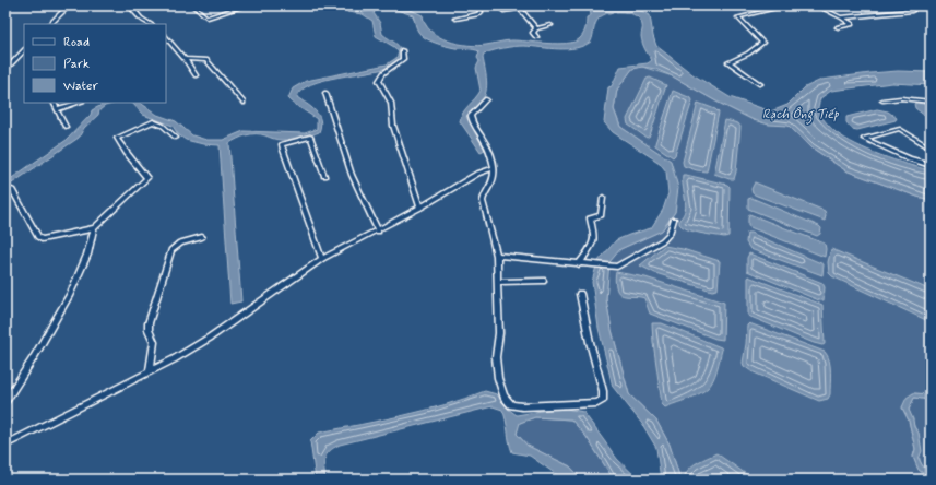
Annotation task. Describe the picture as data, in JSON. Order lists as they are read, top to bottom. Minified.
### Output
{"water":["Rạch Ông Tiếp"],"legend":["Road","Park","Water"]}
